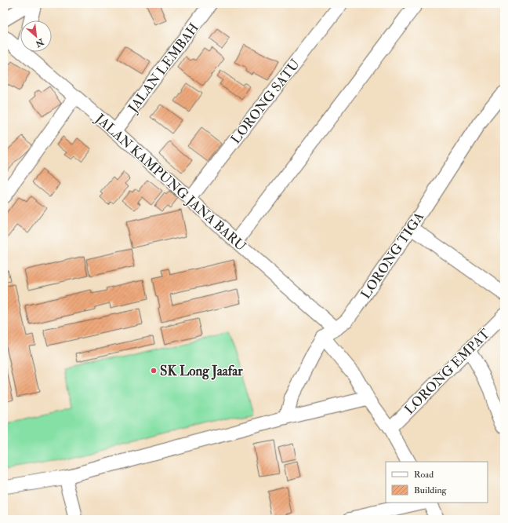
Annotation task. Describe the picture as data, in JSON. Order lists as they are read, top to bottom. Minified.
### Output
{"streets":{"street":["JALAN LEMBAH","LORONG SATU","JALAN KAMPUNG JANA BARU","LORONG TIGA","LORONG EMPAT"]},"crossings":[["JALAN LEMBAH","JALAN KAMPUNG JANA BARU"],["LORONG SATU","JALAN KAMPUNG JANA BARU"],["JALAN KAMPUNG JANA BARU","LORONG TIGA"]],"places":["SK Long Jaafar"],"legend":["Road","Building"],"north":"bottom right"}
